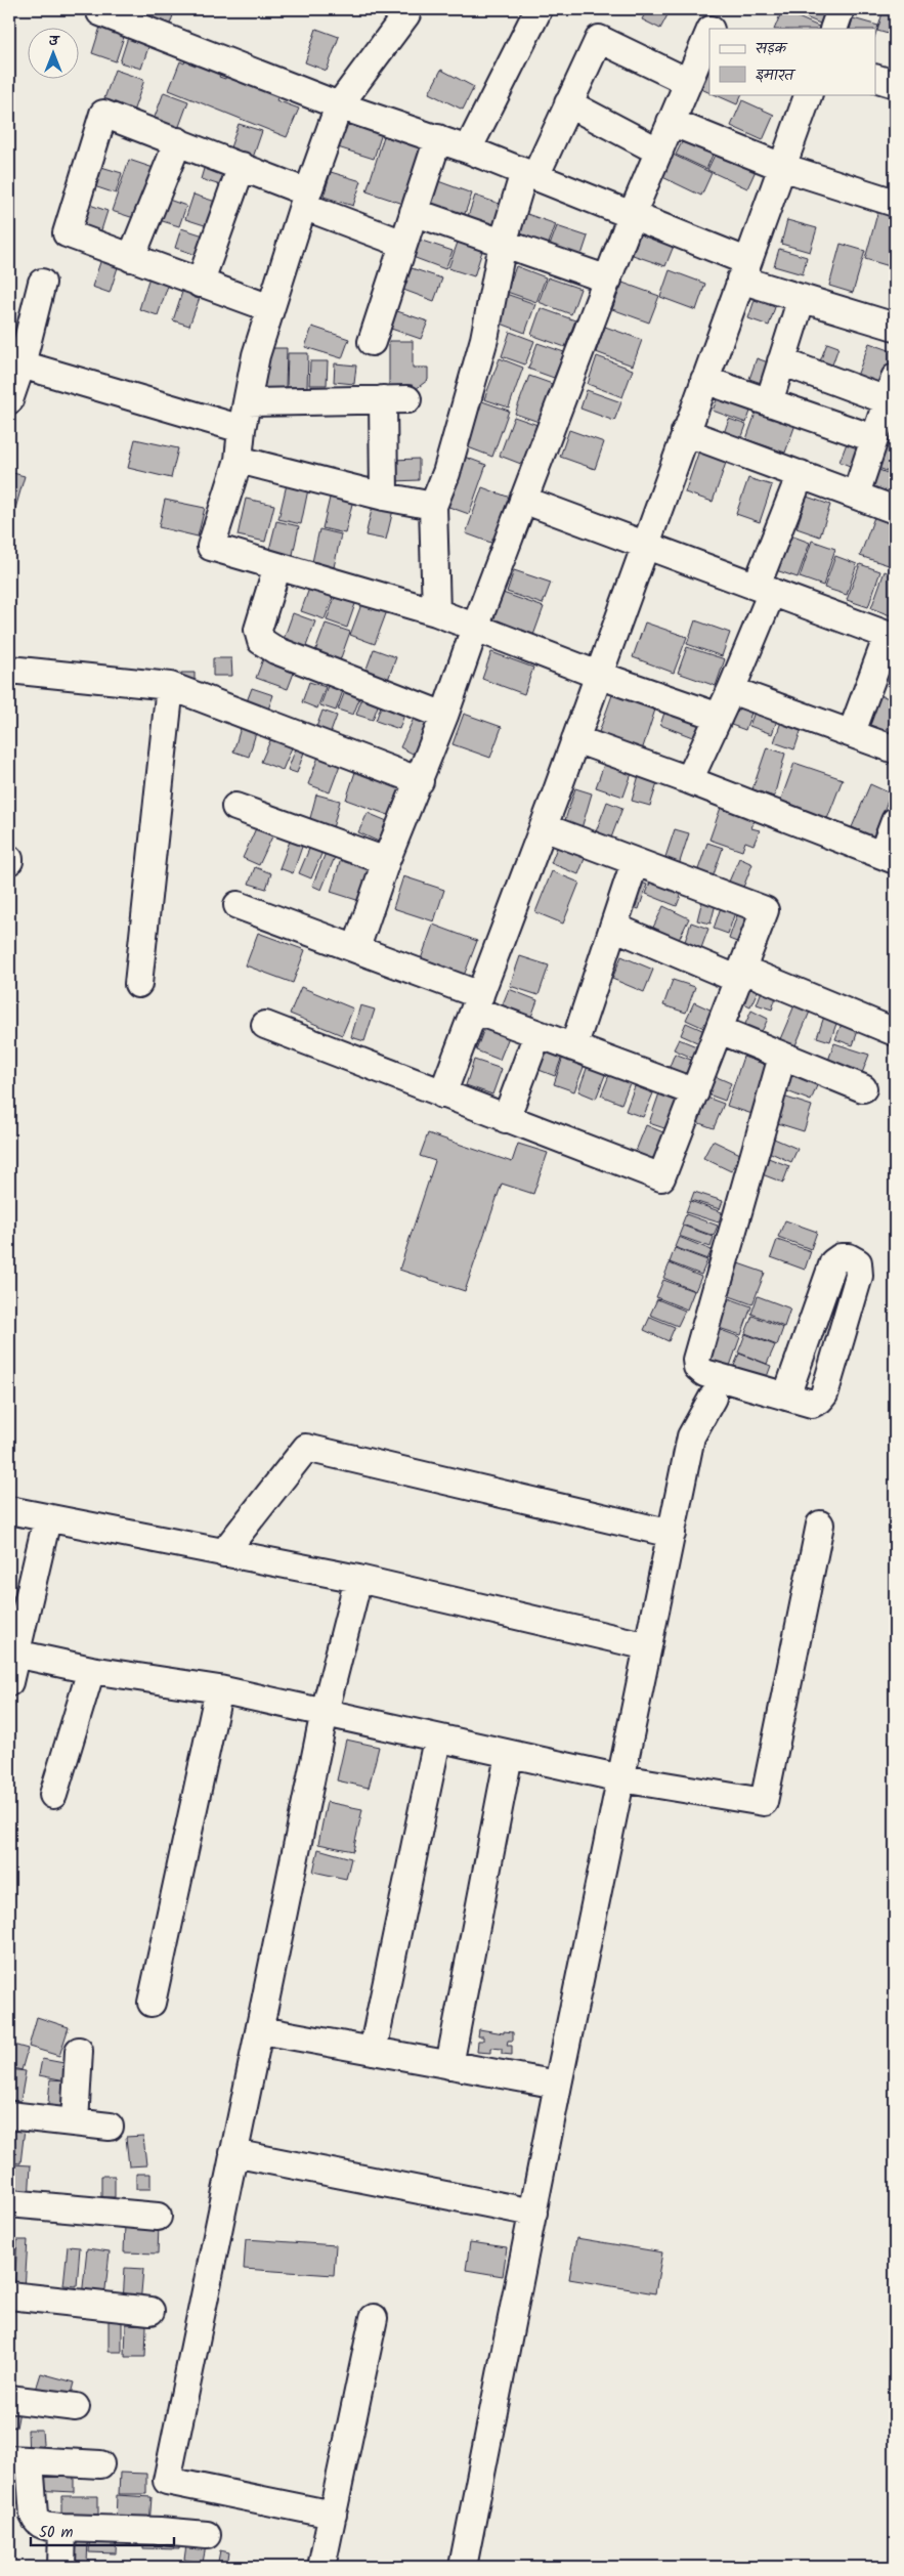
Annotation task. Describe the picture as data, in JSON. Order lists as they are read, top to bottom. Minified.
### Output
{"legend":["सड़क","इमारत"],"scale_bar":"50 m","north":"top"}
